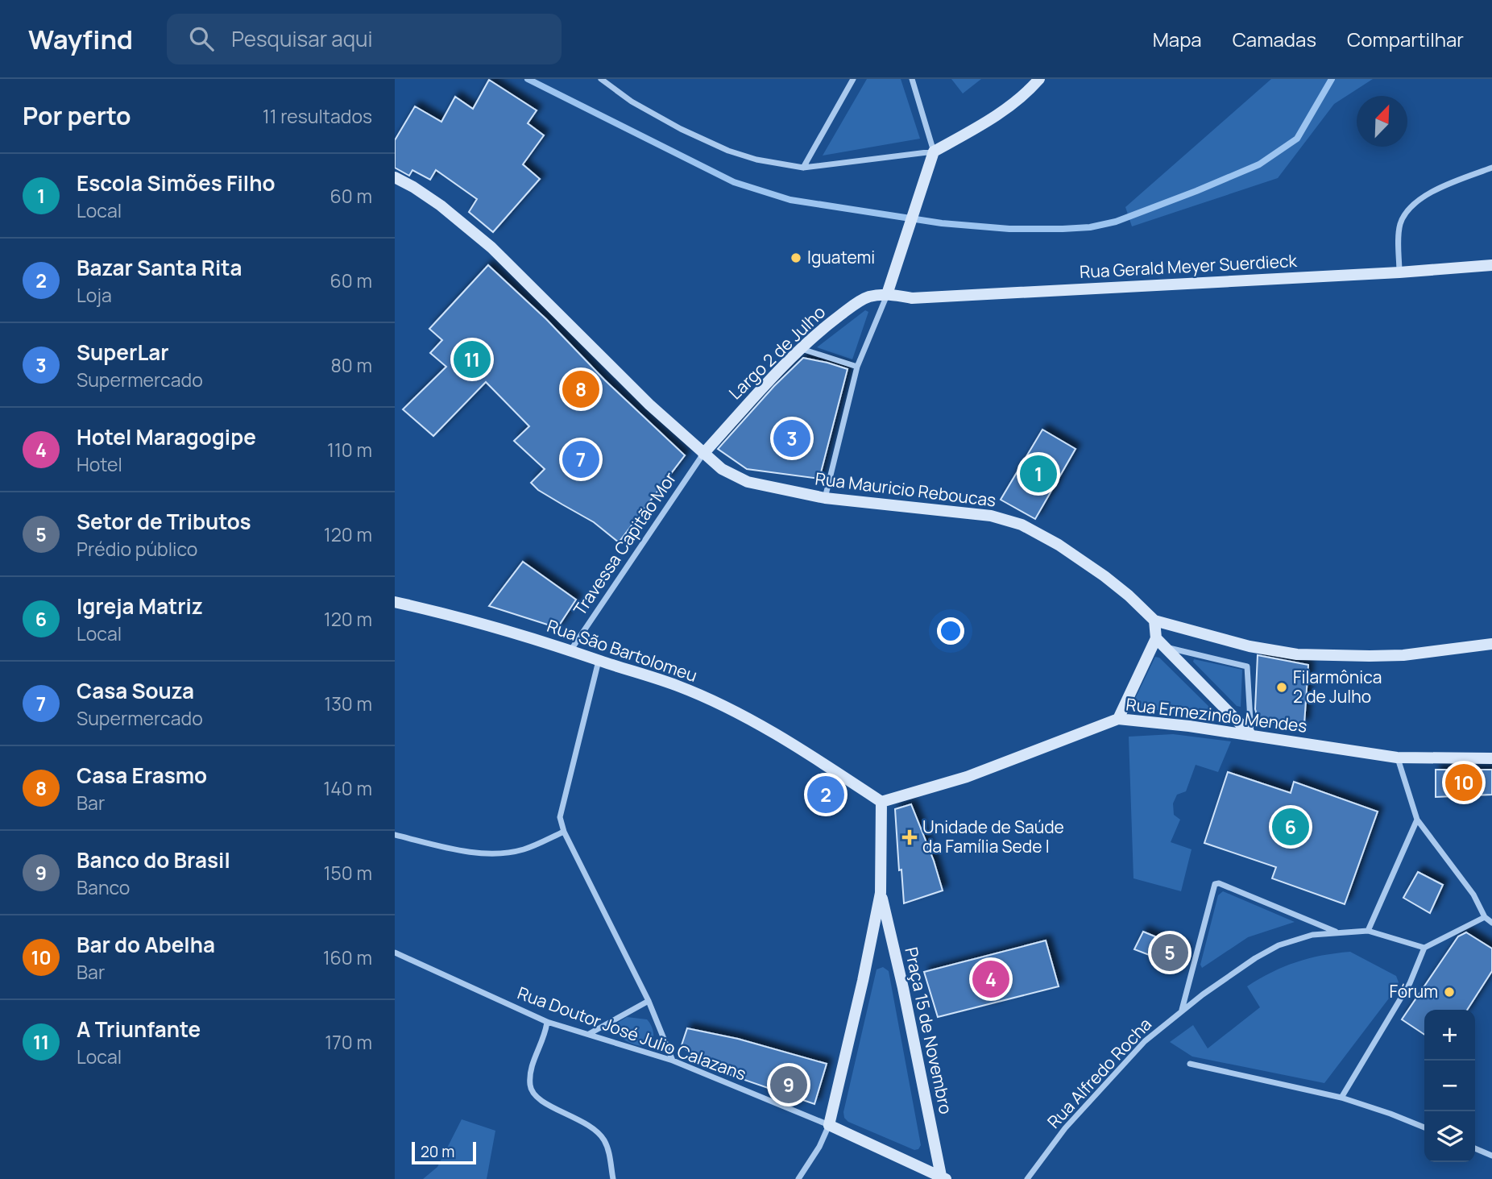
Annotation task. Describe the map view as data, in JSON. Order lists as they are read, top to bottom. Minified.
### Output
{"streets":{"street":["Rua Gerald Meyer Suerdieck","Largo 2 de Julho","Rua Mauricio Reboucas","Travessa Capitão Mor","Rua São Bartolomeu","Rua Ermezindo Mendes","Praça 15 de Novembro","Rua Doutor José Julio Calazans","Rua Alfredo Rocha"]},"crossings":[["Rua Gerald Meyer Suerdieck","Largo 2 de Julho"],["Largo 2 de Julho","Rua Mauricio Reboucas"],["Largo 2 de Julho","Travessa Capitão Mor"],["Rua Mauricio Reboucas","Travessa Capitão Mor"],["Travessa Capitão Mor","Rua São Bartolomeu"],["Rua São Bartolomeu","Rua Ermezindo Mendes"],["Rua São Bartolomeu","Praça 15 de Novembro"],["Rua Ermezindo Mendes","Praça 15 de Novembro"],["Praça 15 de Novembro","Rua Doutor José Julio Calazans"]],"places":{"other":["Iguatemi","Filarmônica 2 de Julho","Fórum"],"health":["Unidade de Saúde da Família Sede I"]},"scale_bar":"20 m","north":"top right","page":{"header":"Wayfind","search":"Pesquisar aqui","nav":["Mapa","Camadas","Compartilhar"],"heading":["Por perto","11 resultados"],"list":[{"mark":"1","name":"Escola Simões Filho","note":"Local","value":"60 m"},{"mark":"2","name":"Bazar Santa Rita","note":"Loja","value":"60 m"},{"mark":"3","name":"SuperLar","note":"Supermercado","value":"80 m"},{"mark":"4","name":"Hotel Maragogipe","note":"Hotel","value":"110 m"},{"mark":"5","name":"Setor de Tributos","note":"Prédio público","value":"120 m"},{"mark":"6","name":"Igreja Matriz","note":"Local","value":"120 m"},{"mark":"7","name":"Casa Souza","note":"Supermercado","value":"130 m"},{"mark":"8","name":"Casa Erasmo","note":"Bar","value":"140 m"},{"mark":"9","name":"Banco do Brasil","note":"Banco","value":"150 m"},{"mark":"10","name":"Bar do Abelha","note":"Bar","value":"160 m"},{"mark":"11","name":"A Triunfante","note":"Local","value":"170 m"}],"pins":["11","8","3","7","1","10","2","6","5","4","9"],"map_buttons":["+","−"],"scale":"20 m"}}
